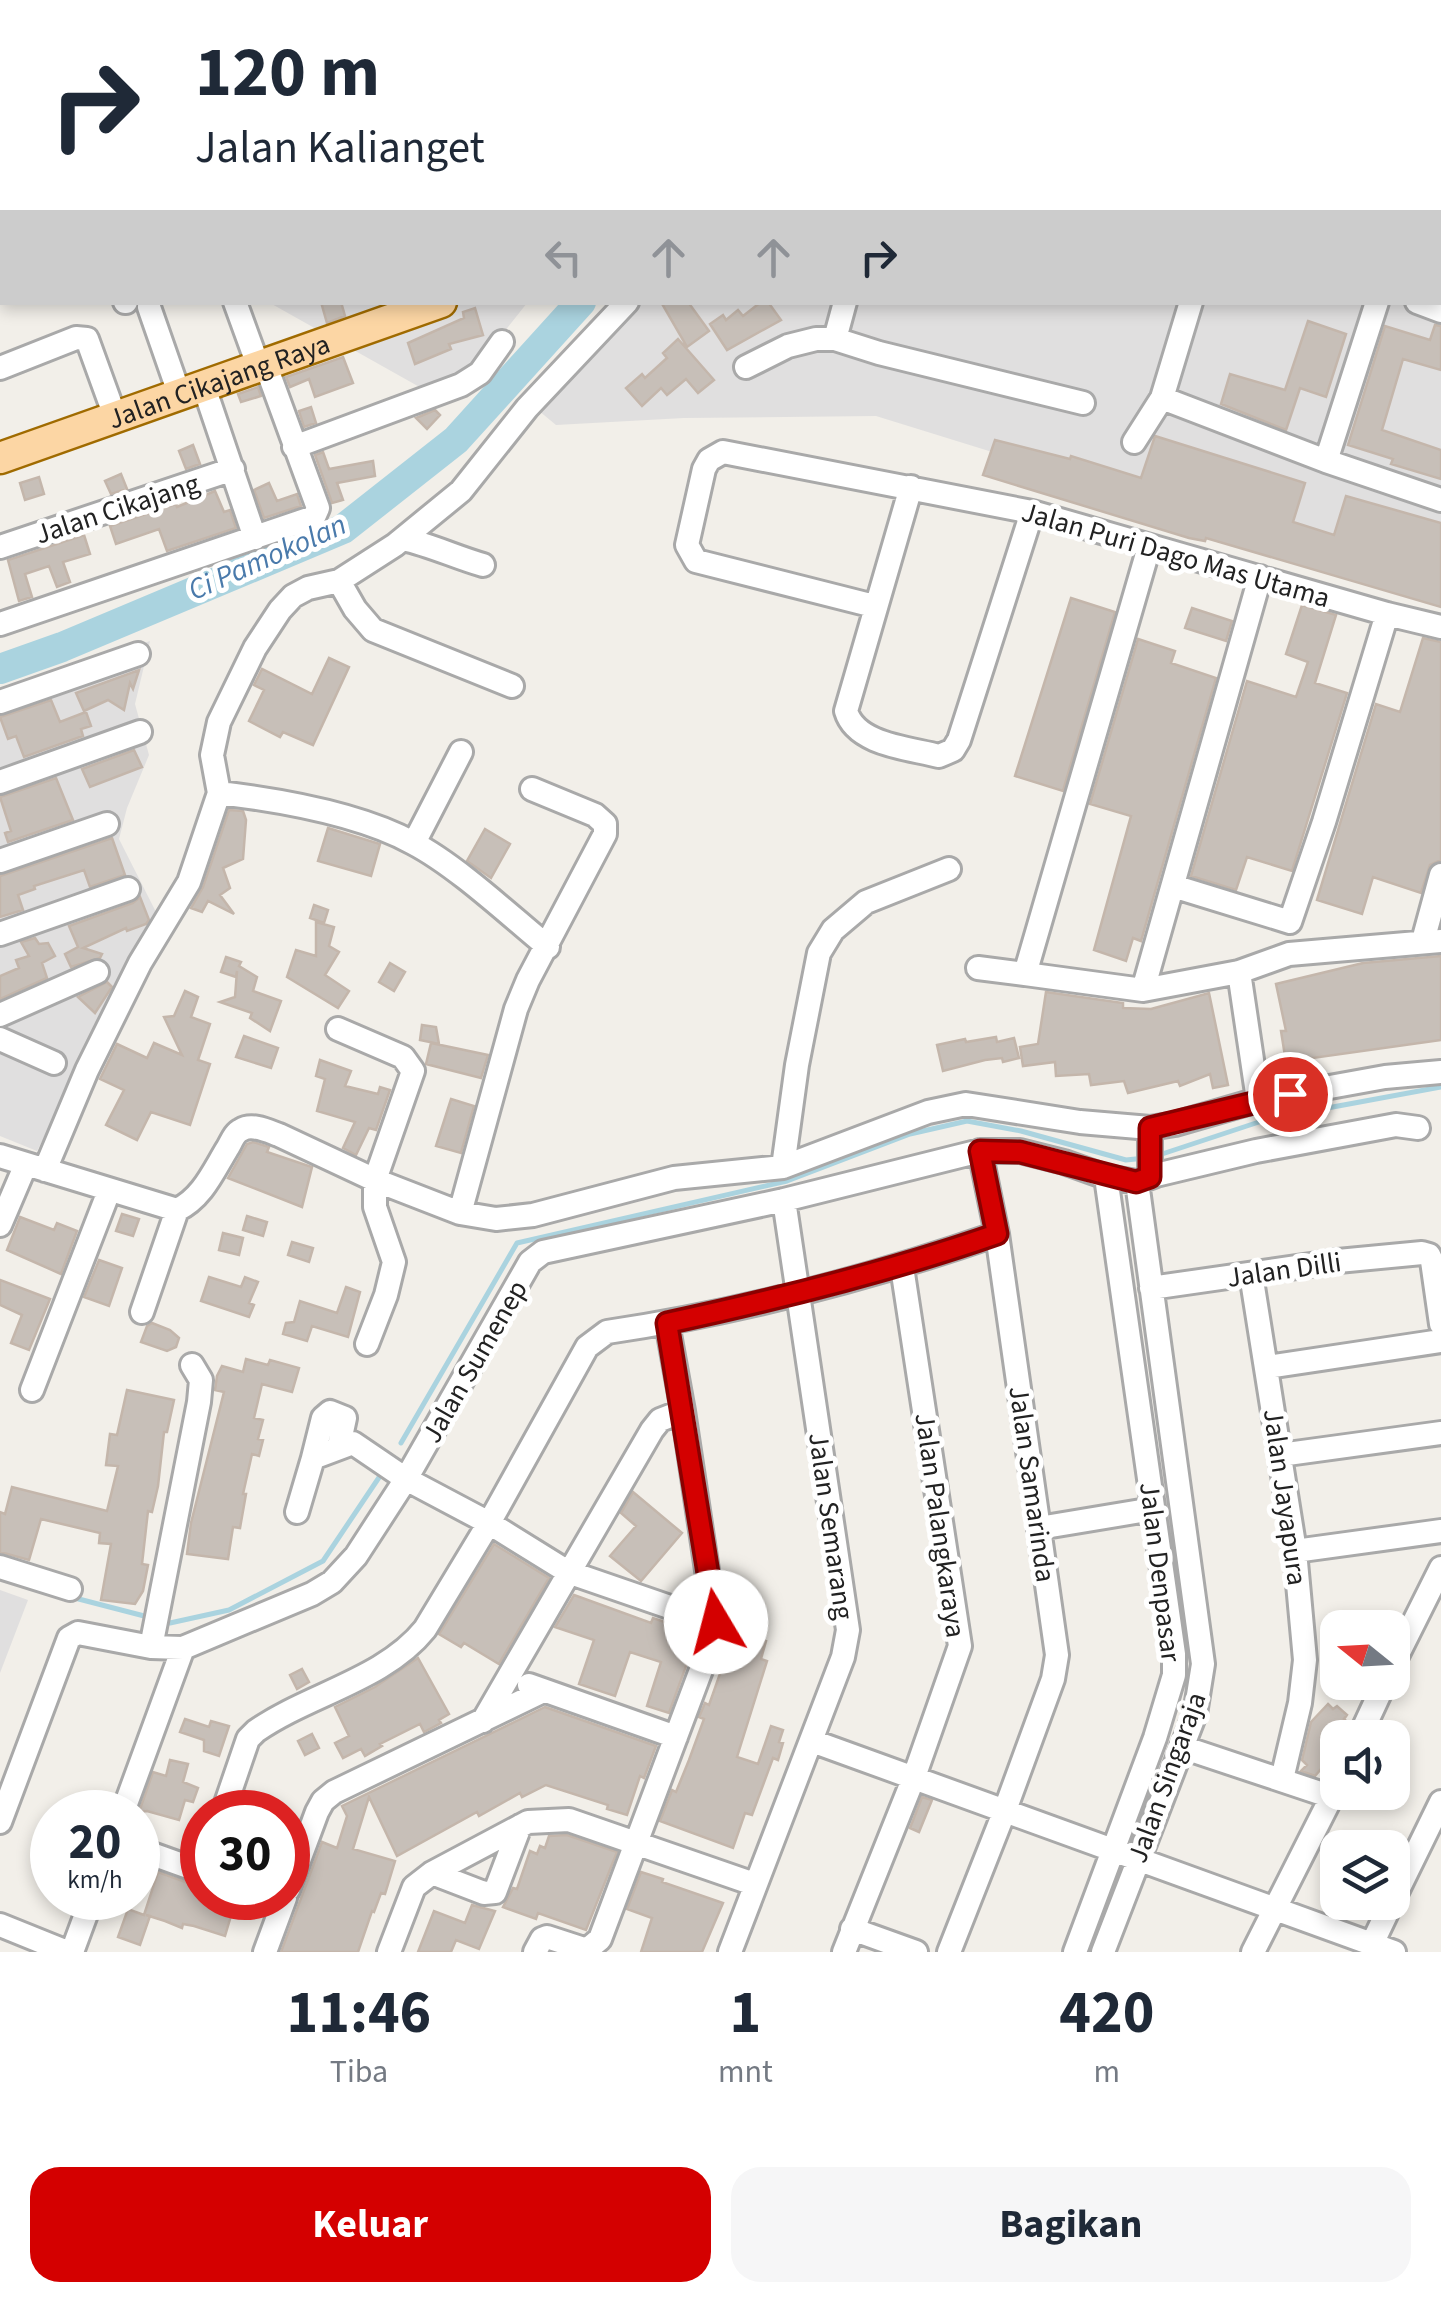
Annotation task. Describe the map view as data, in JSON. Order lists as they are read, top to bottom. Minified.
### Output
{"streets":{"main road":["Jalan Cikajang Raya"],"street":["Jalan Cikajang","Jalan Puri Dago Mas Utama","Jalan Dilli","Jalan Sumenep","Jalan Samarinda","Jalan Jayapura","Jalan Palangkaraya","Jalan Semarang","Jalan Denpasar","Jalan Singaraja"]},"crossings":[["Jalan Dilli","Jalan Jayapura"],["Jalan Dilli","Jalan Singaraja"],["Jalan Sumenep","Jalan Samarinda"],["Jalan Sumenep","Jalan Semarang"],["Jalan Sumenep","Jalan Denpasar"],["Jalan Sumenep","Jalan Singaraja"],["Jalan Denpasar","Jalan Singaraja"]],"water":["Ci Pamokolan"],"north":"left","page":{"turn":["120 m","Jalan Kalianget"],"speed":"20 km/h","limit":"30","eta":["11:46","Tiba","1","mnt","420","m"],"buttons":["Keluar","Bagikan"]}}
